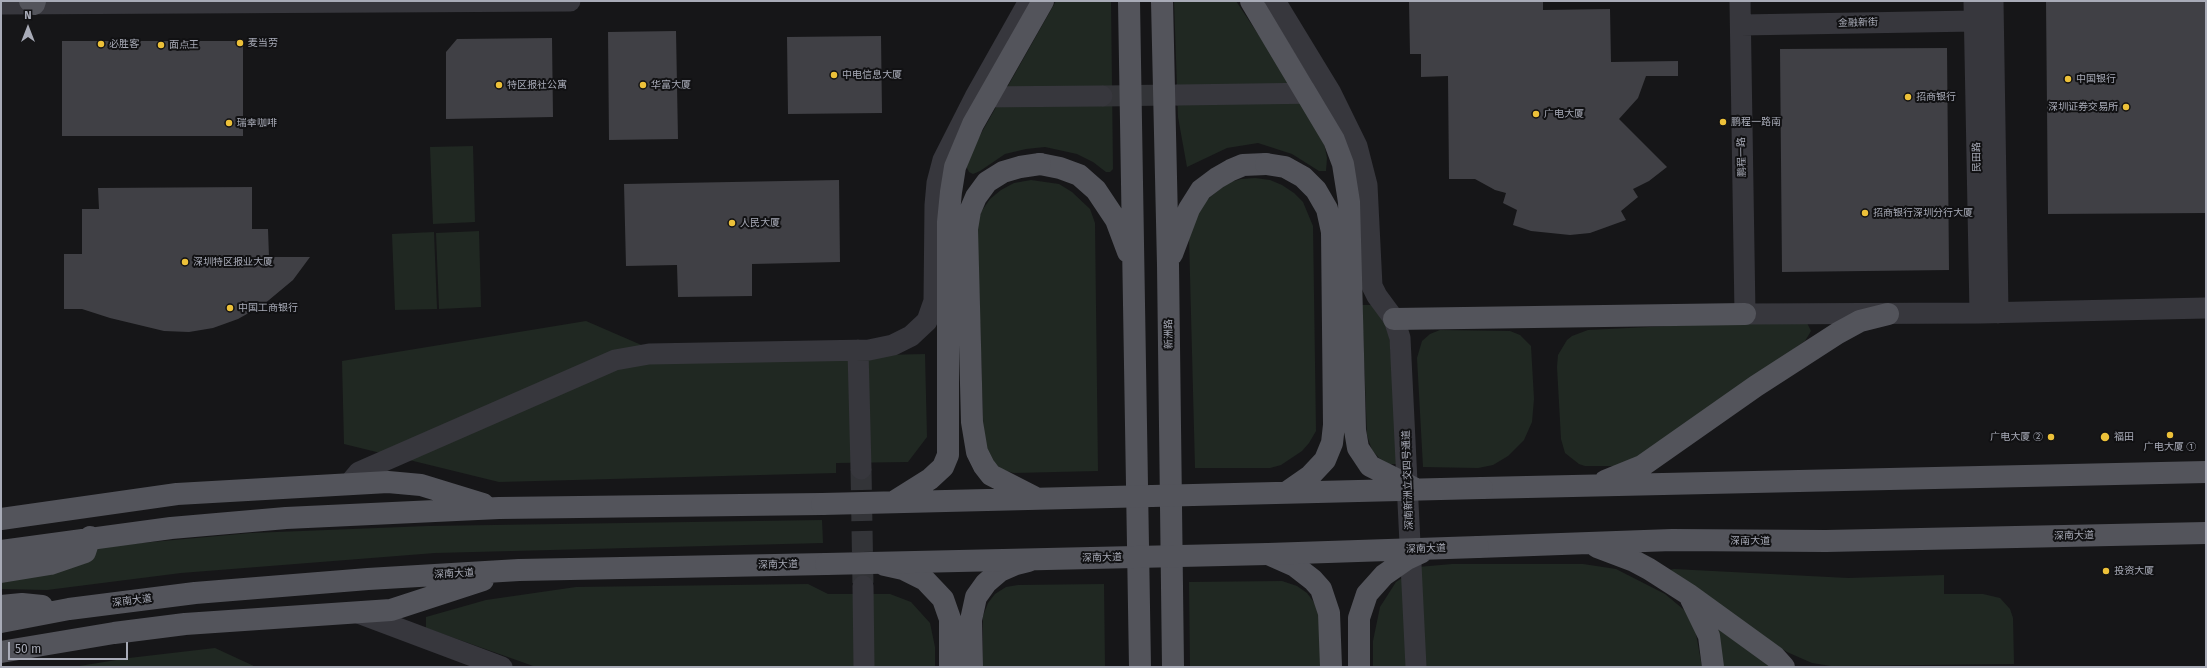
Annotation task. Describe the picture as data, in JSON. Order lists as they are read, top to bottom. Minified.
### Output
{"streets":{"main road":["新洲路","深南大道"],"street":["金融新街","鹏程一路","民田路","深南新洲立交四号通道"]},"crossings":[["金融新街","鹏程一路"],["金融新街","民田路"]],"places":["麦当劳","必胜客","面点王","中电信息大厦","中国银行","特区报社公寓","华富大厦","招商银行","深圳证券交易所","广电大厦","鹏程一路南","瑞幸咖啡","招商银行深圳分行大厦","人民大厦","深圳特区报业大厦","中国工商银行","广电大厦 ①","广电大厦 ②","福田","投资大厦"],"scale_bar":"50 m","north":"top"}
